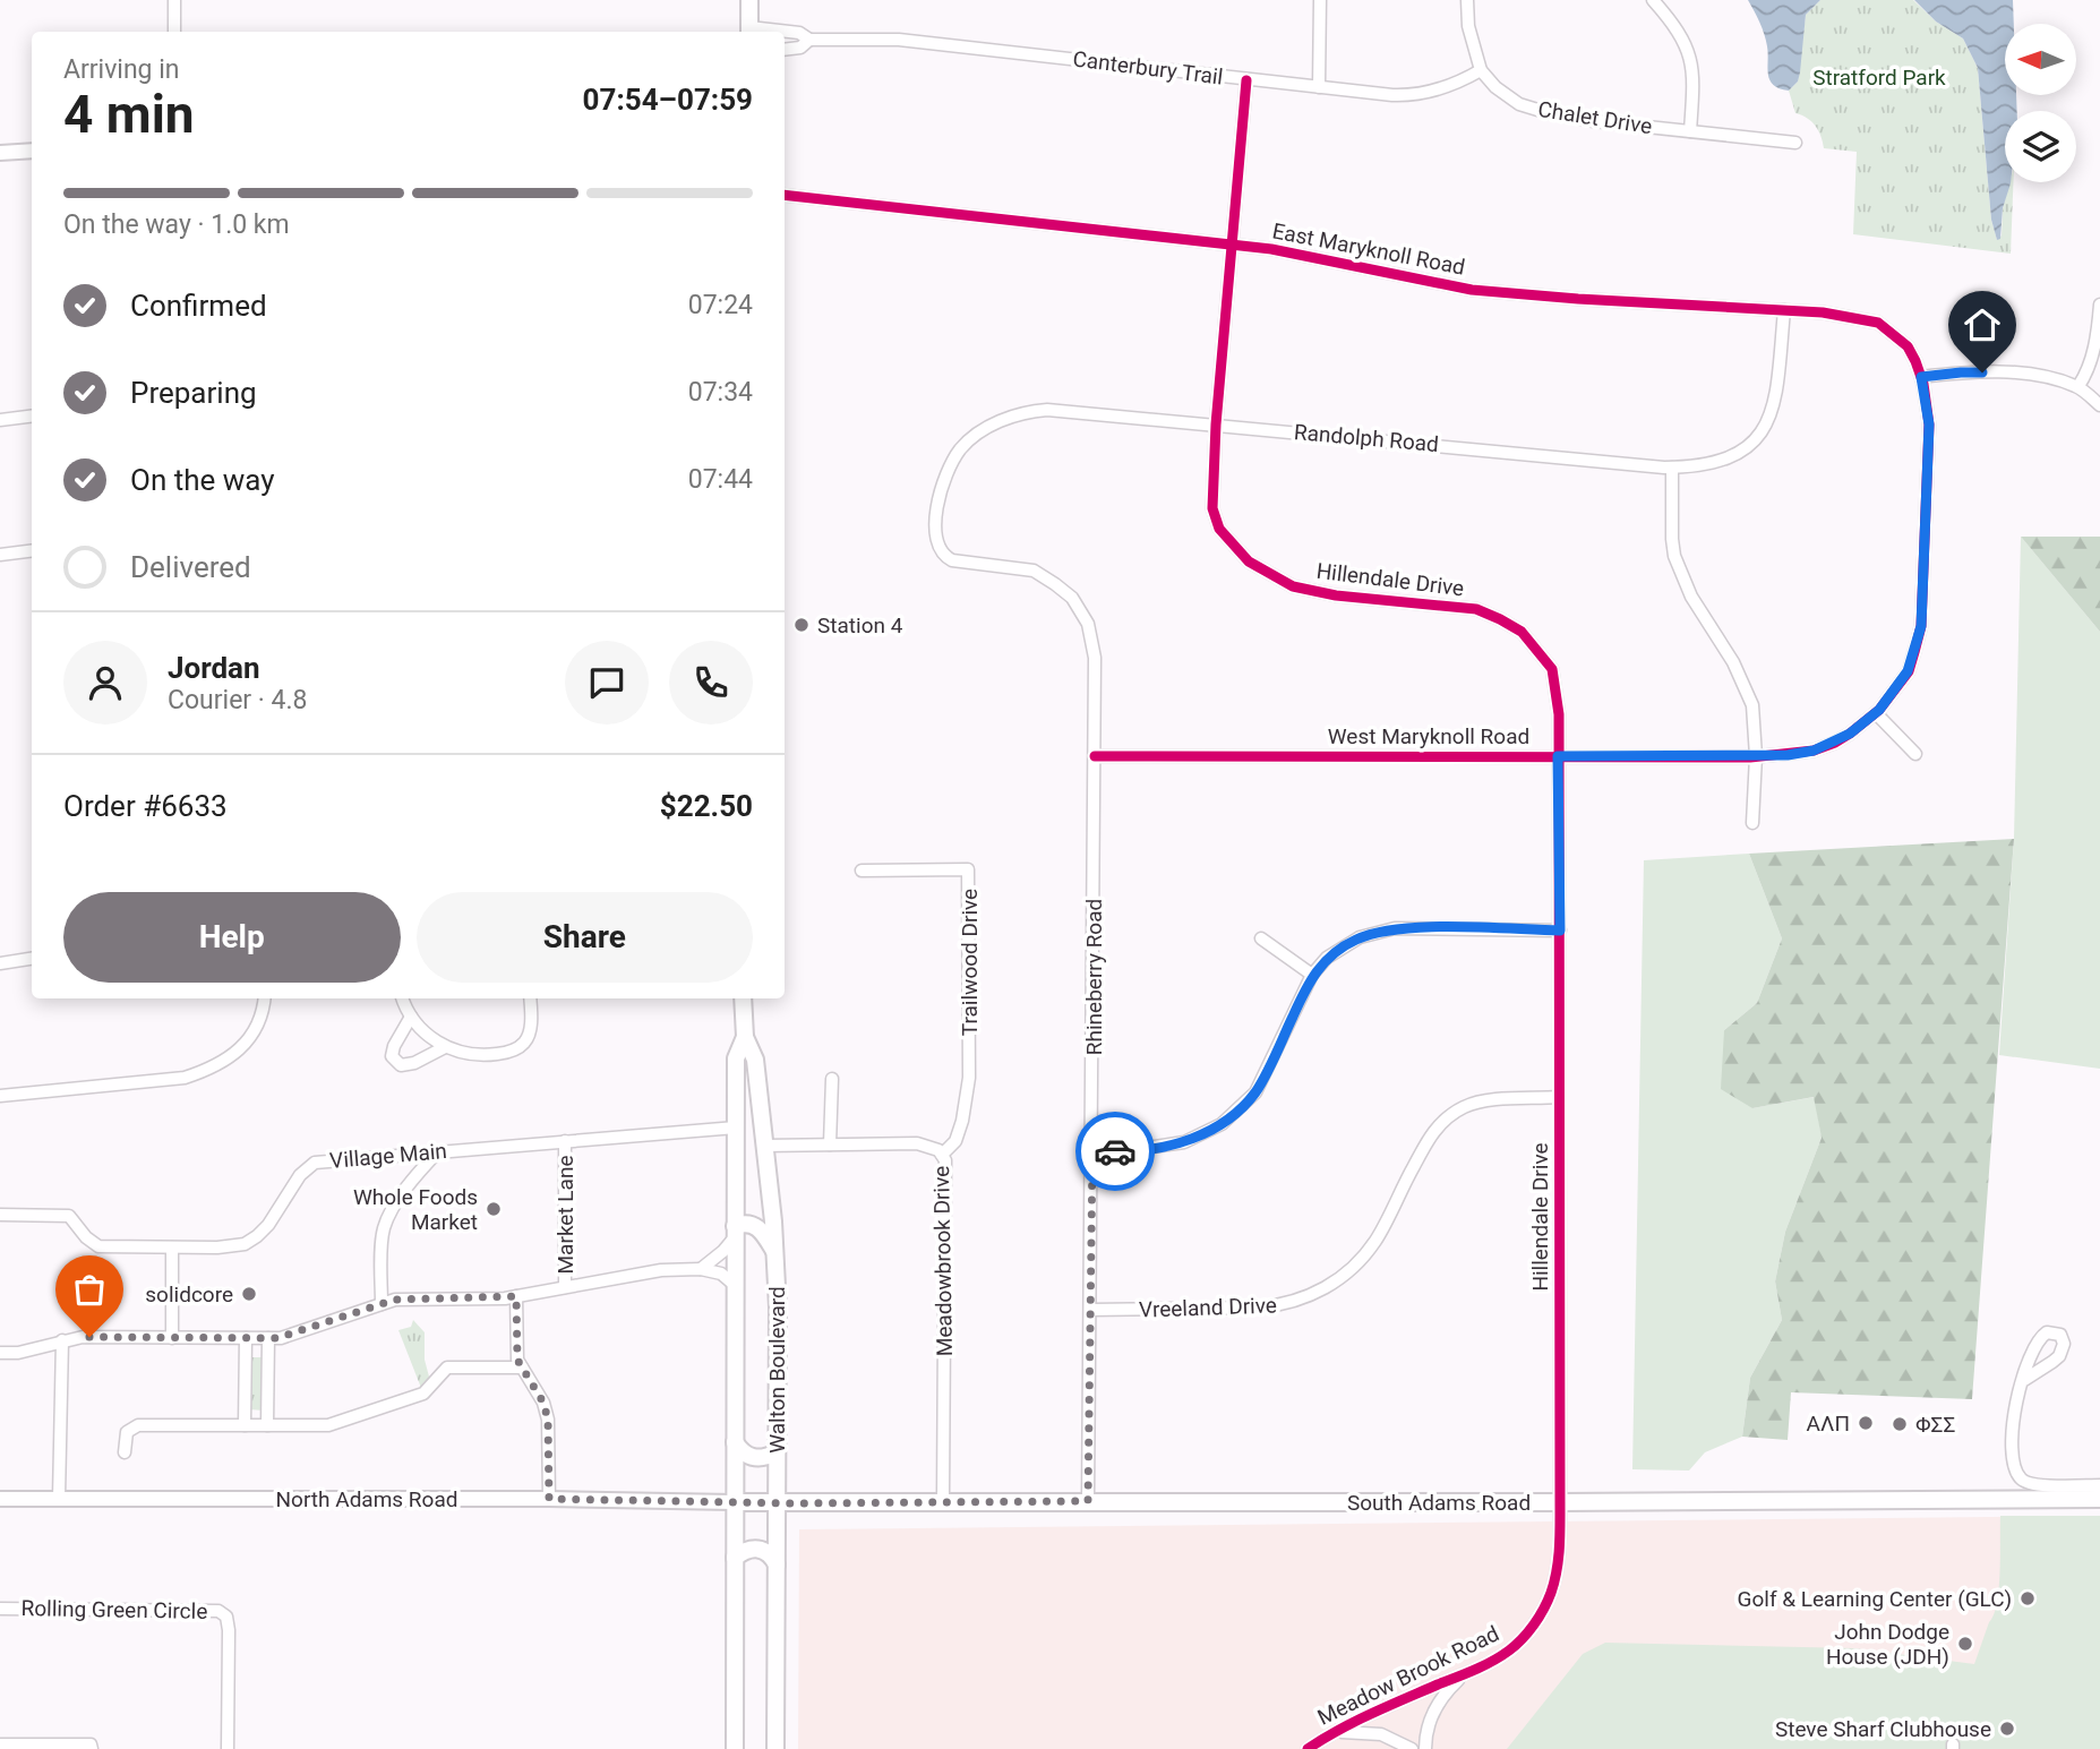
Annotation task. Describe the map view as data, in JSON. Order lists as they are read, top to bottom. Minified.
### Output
{"streets":{"main road":["Walton Boulevard","South Adams Road"],"street":["Canterbury Trail","Chalet Drive","East Maryknoll Road","Randolph Road","Hillendale Drive","West Maryknoll Road","Trailwood Drive","Rhineberry Road","Village Main","Market Lane","Meadowbrook Drive","Vreeland Drive","North Adams Road","Rolling Green Circle","Meadow Brook Road"]},"crossings":[["Canterbury Trail","Chalet Drive"],["Canterbury Trail","Hillendale Drive"],["East Maryknoll Road","Randolph Road"],["East Maryknoll Road","Hillendale Drive"],["East Maryknoll Road","West Maryknoll Road"],["Randolph Road","Hillendale Drive"],["Randolph Road","Rhineberry Road"],["Hillendale Drive","West Maryknoll Road"],["Hillendale Drive","Vreeland Drive"],["Hillendale Drive","South Adams Road"],["Hillendale Drive","Meadow Brook Road"],["West Maryknoll Road","Rhineberry Road"],["Trailwood Drive","Meadowbrook Drive"],["Rhineberry Road","Vreeland Drive"],["Rhineberry Road","South Adams Road"],["Village Main","Market Lane"],["Village Main","Walton Boulevard"],["Meadowbrook Drive","Walton Boulevard"],["Meadowbrook Drive","South Adams Road"],["Walton Boulevard","North Adams Road"],["Walton Boulevard","South Adams Road"],["North Adams Road","South Adams Road"],["South Adams Road","Meadow Brook Road"]],"parks":["Stratford Park"],"places":["Station 4","Whole Foods Market","solidcore","AΛΠ","ΦΣΣ","Golf & Learning Center (GLC)","John Dodge House (JDH)","Steve Sharf Clubhouse"],"north":"left","page":{"heading":["4 min","Arriving in","07:54–07:59"],"panel":["Jordan","Courier · 4.8","Order #6633","$22.50"],"bar":"On the way · 1.0 km","list":[["Confirmed","07:24"],["Preparing","07:34"],["On the way","07:44"],"Delivered"],"buttons":["Help","Share"]}}
